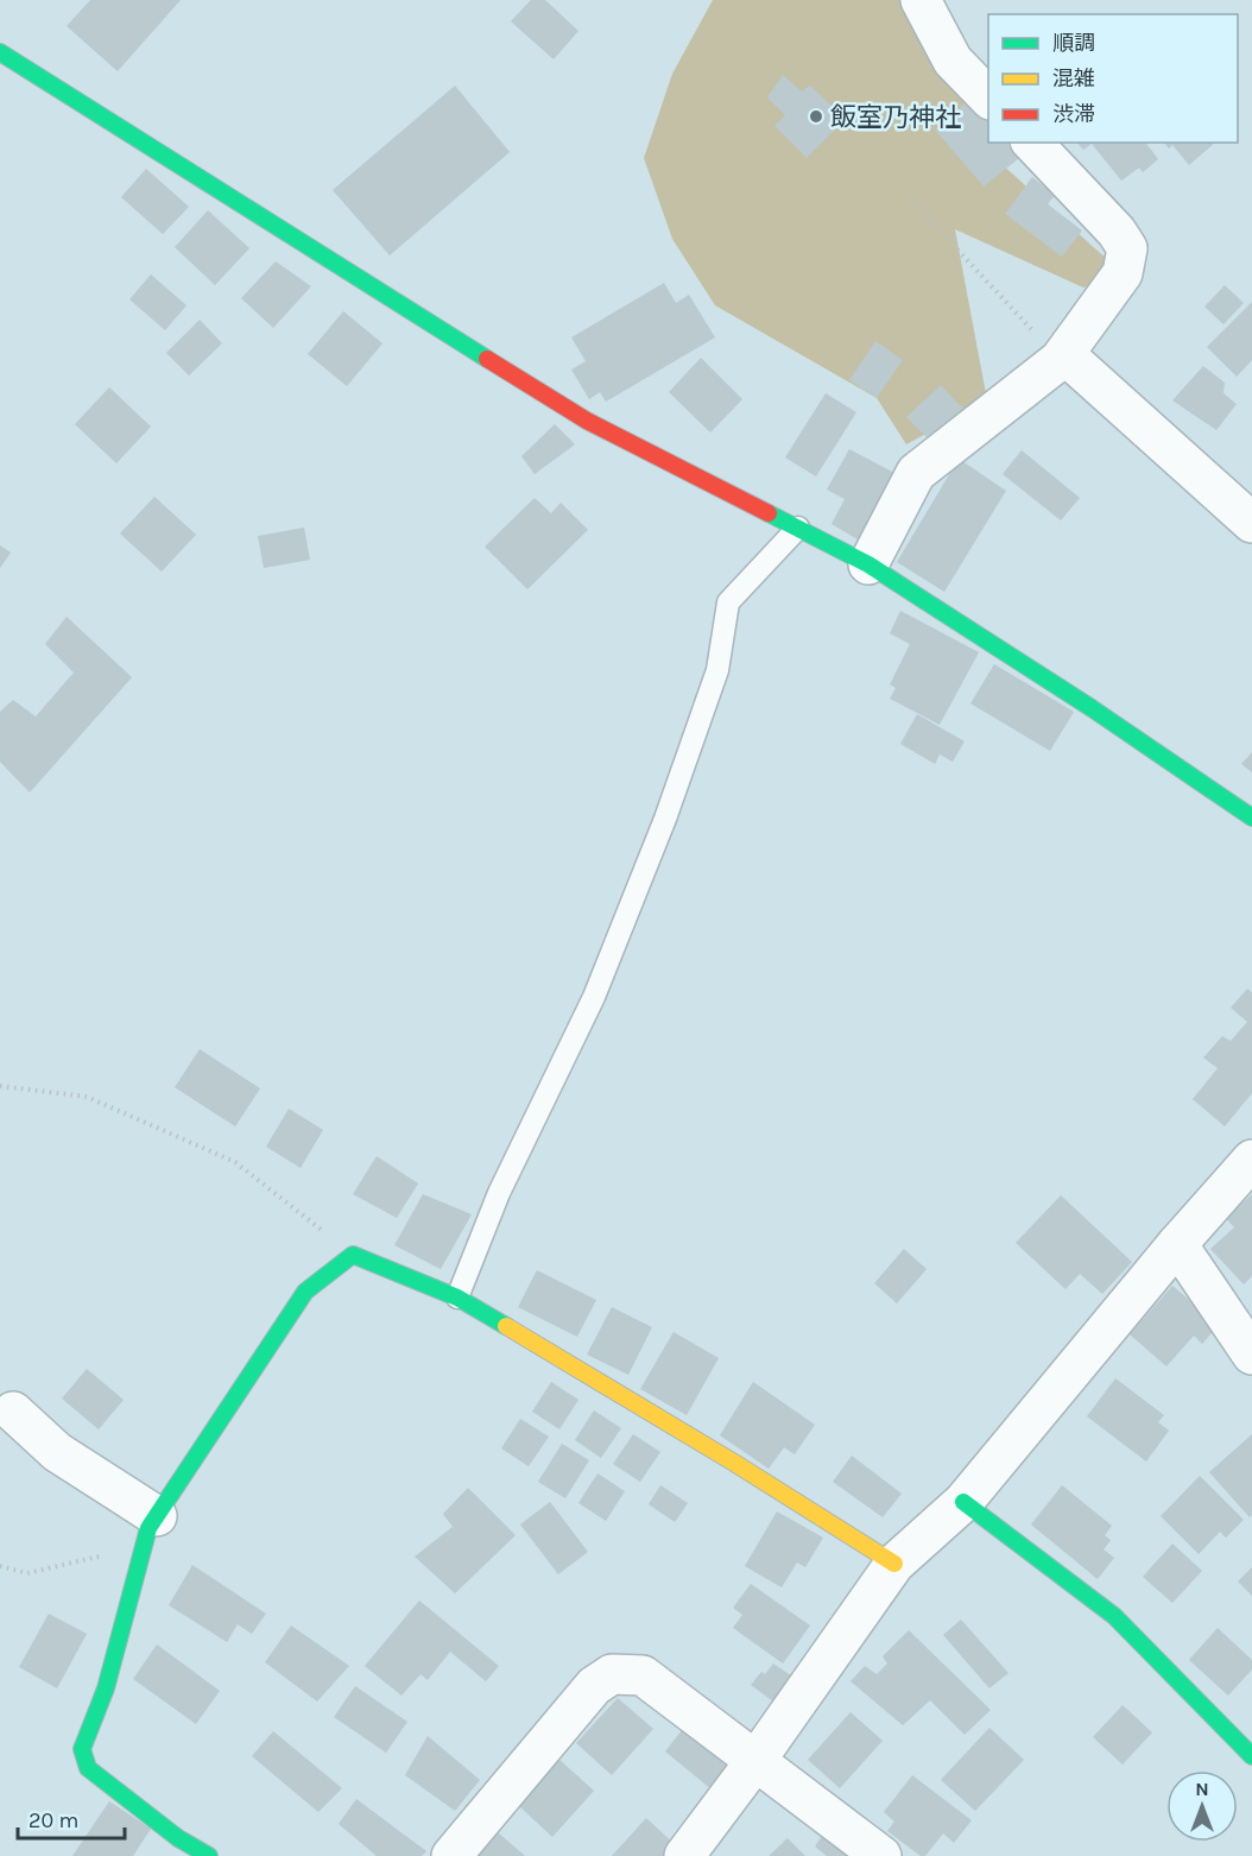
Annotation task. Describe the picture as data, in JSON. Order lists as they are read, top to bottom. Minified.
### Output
{"places":["飯室乃神社"],"legend":["順調","混雑","渋滞"],"scale_bar":"20 m","north":"top"}
